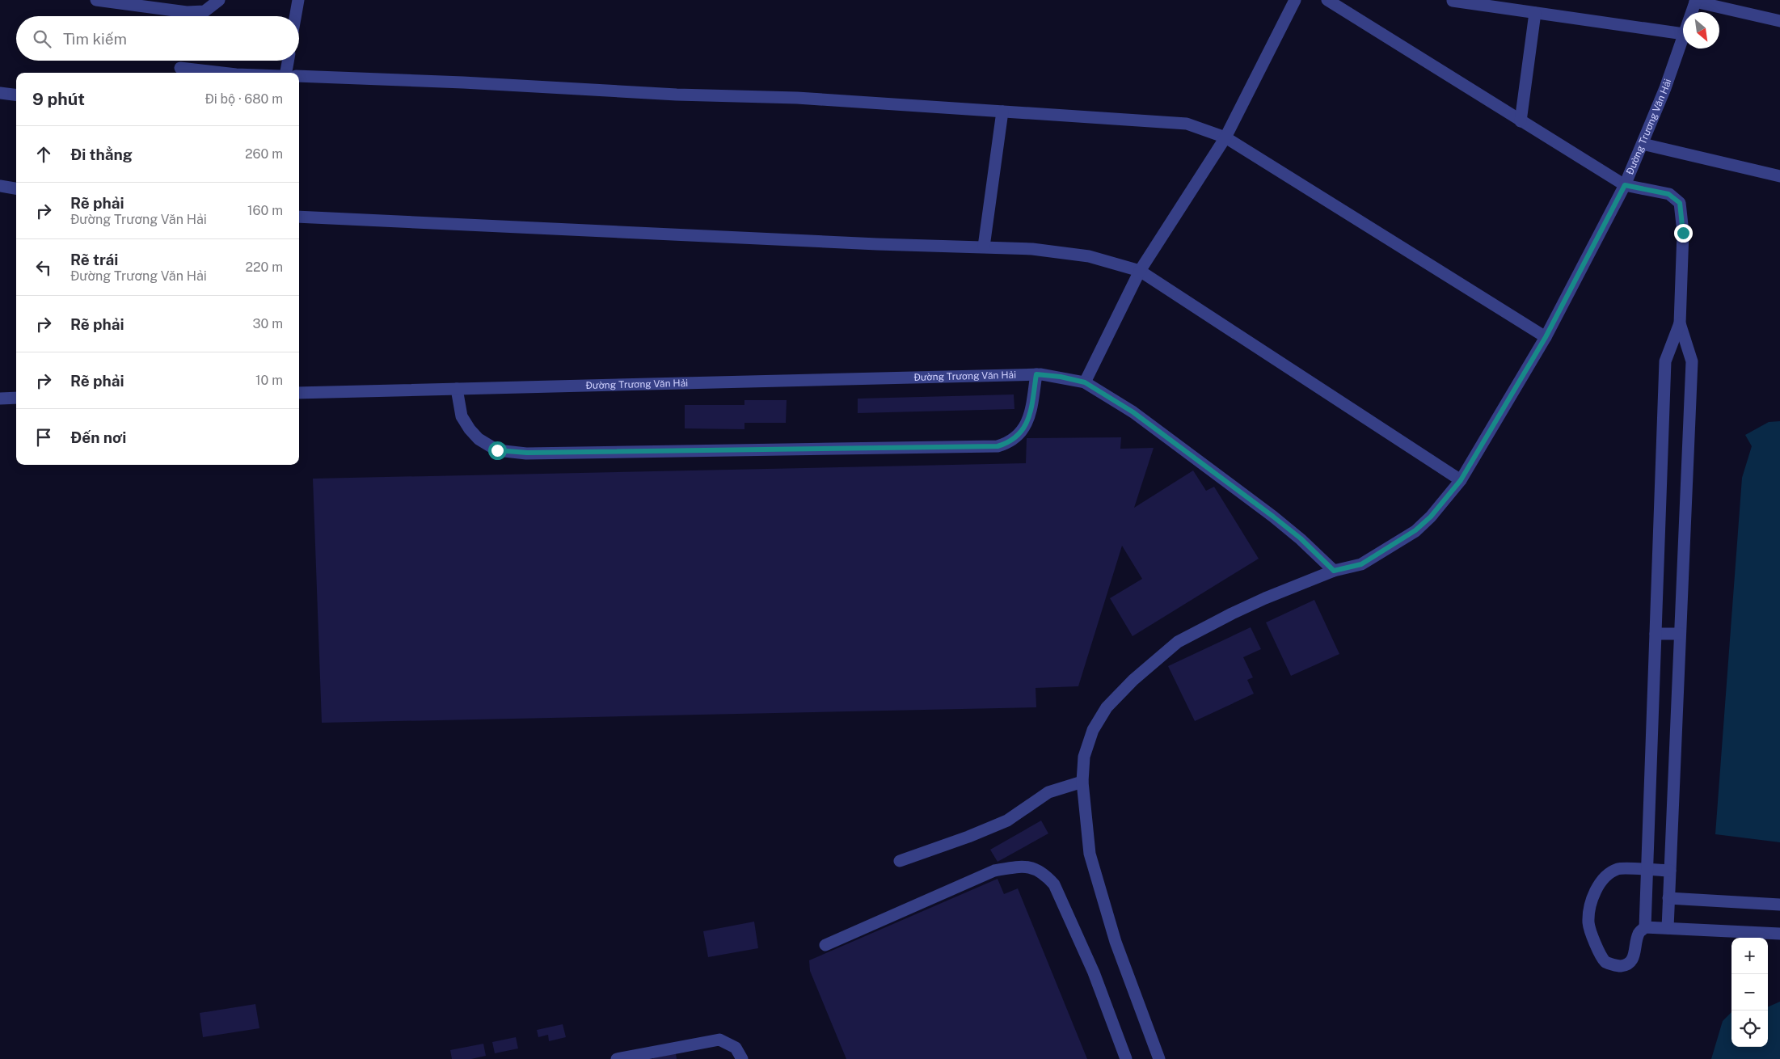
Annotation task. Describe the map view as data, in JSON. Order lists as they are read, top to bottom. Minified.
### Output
{"streets":{"street":["Đường Trương Văn Hải"]},"north":"bottom right","page":{"search":"Tìm kiếm","heading":["9 phút","Đi bộ · 680 m"],"list":[["Đi thẳng","260 m"],["Rẽ phải","Đường Trương Văn Hải","160 m"],["Rẽ trái","Đường Trương Văn Hải","220 m"],["Rẽ phải","30 m"],["Rẽ phải","10 m"],"Đến nơi"],"map_buttons":["+","−"]}}
